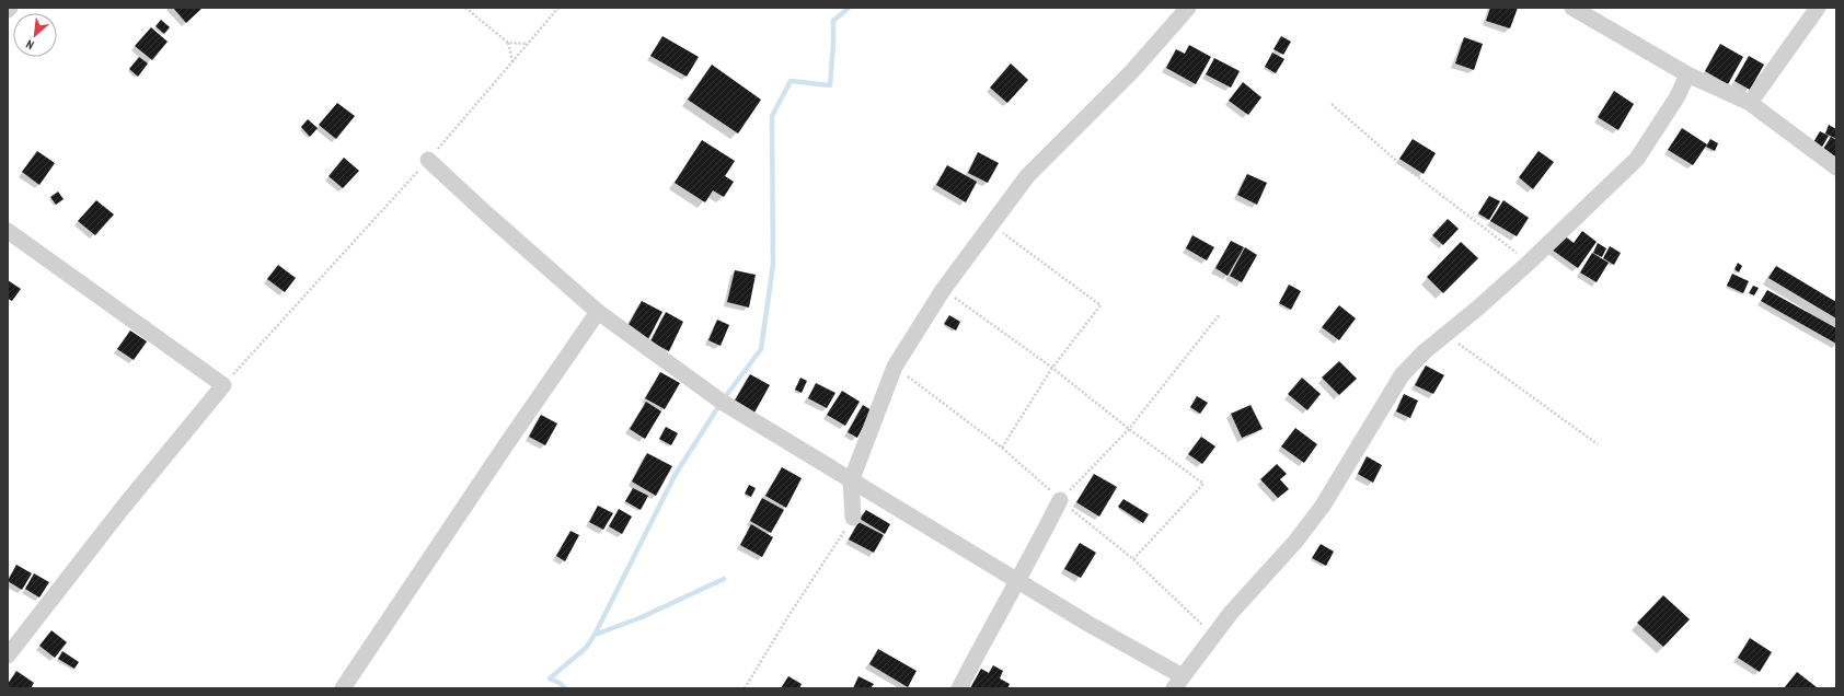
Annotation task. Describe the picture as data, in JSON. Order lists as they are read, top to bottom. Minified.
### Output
{"north":"bottom left"}
